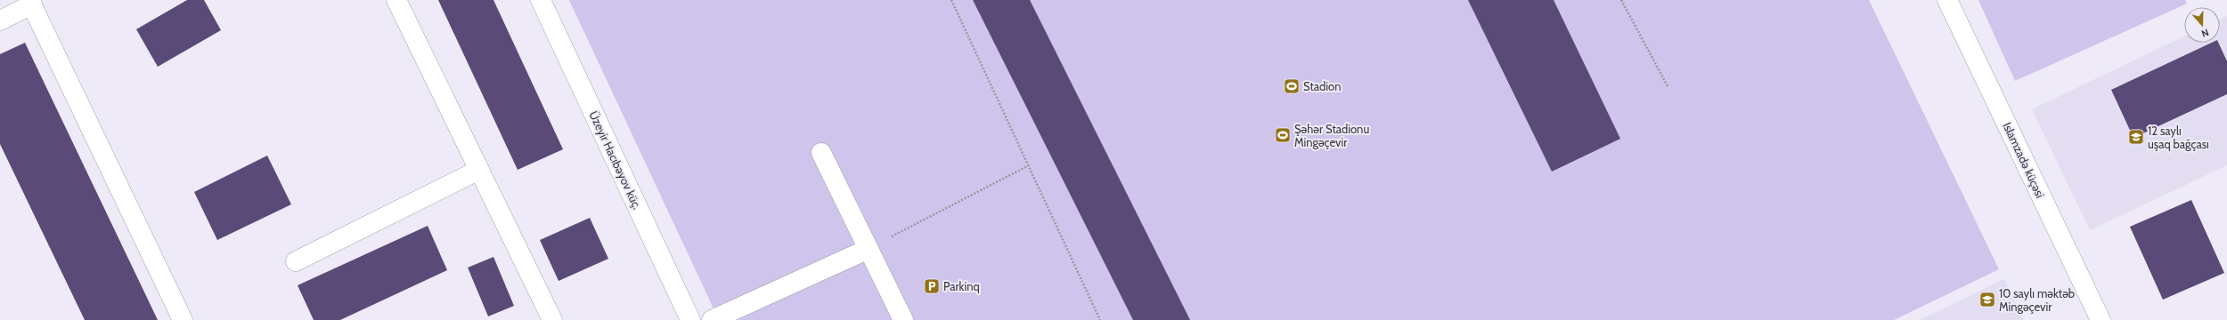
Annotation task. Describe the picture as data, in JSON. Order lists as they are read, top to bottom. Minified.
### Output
{"streets":{"street":["Üzeyir Hacıbəyov küç.","Islamzadə küçəsi"]},"places":{"sports":["Stadion","Şəhər Stadionu Mingəçevir"],"school or university":["12 saylı uşaq bağçası","10 saylı məktəb Mingəçevir"],"parking":["Parkinq"]},"north":"bottom"}
